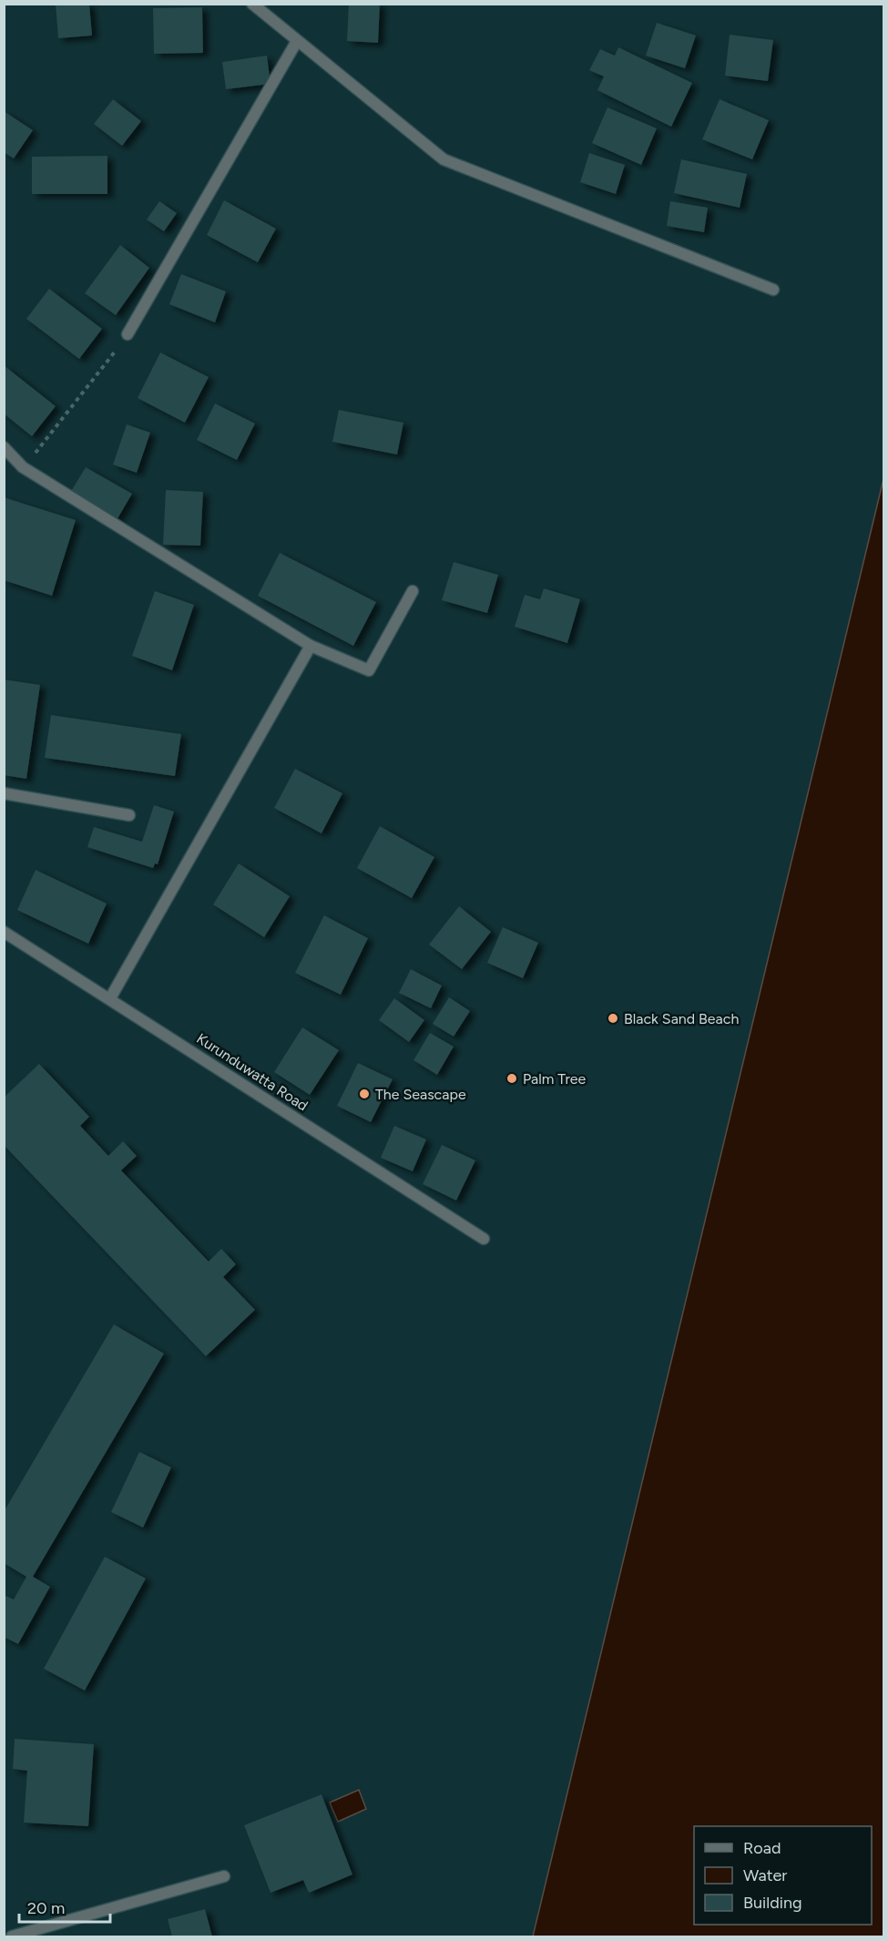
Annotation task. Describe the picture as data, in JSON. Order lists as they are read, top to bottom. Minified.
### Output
{"streets":{"street":["Kurunduwatta Road"]},"places":["Black Sand Beach","Palm Tree","The Seascape"],"legend":["Road","Water","Building"],"scale_bar":"20 m"}
